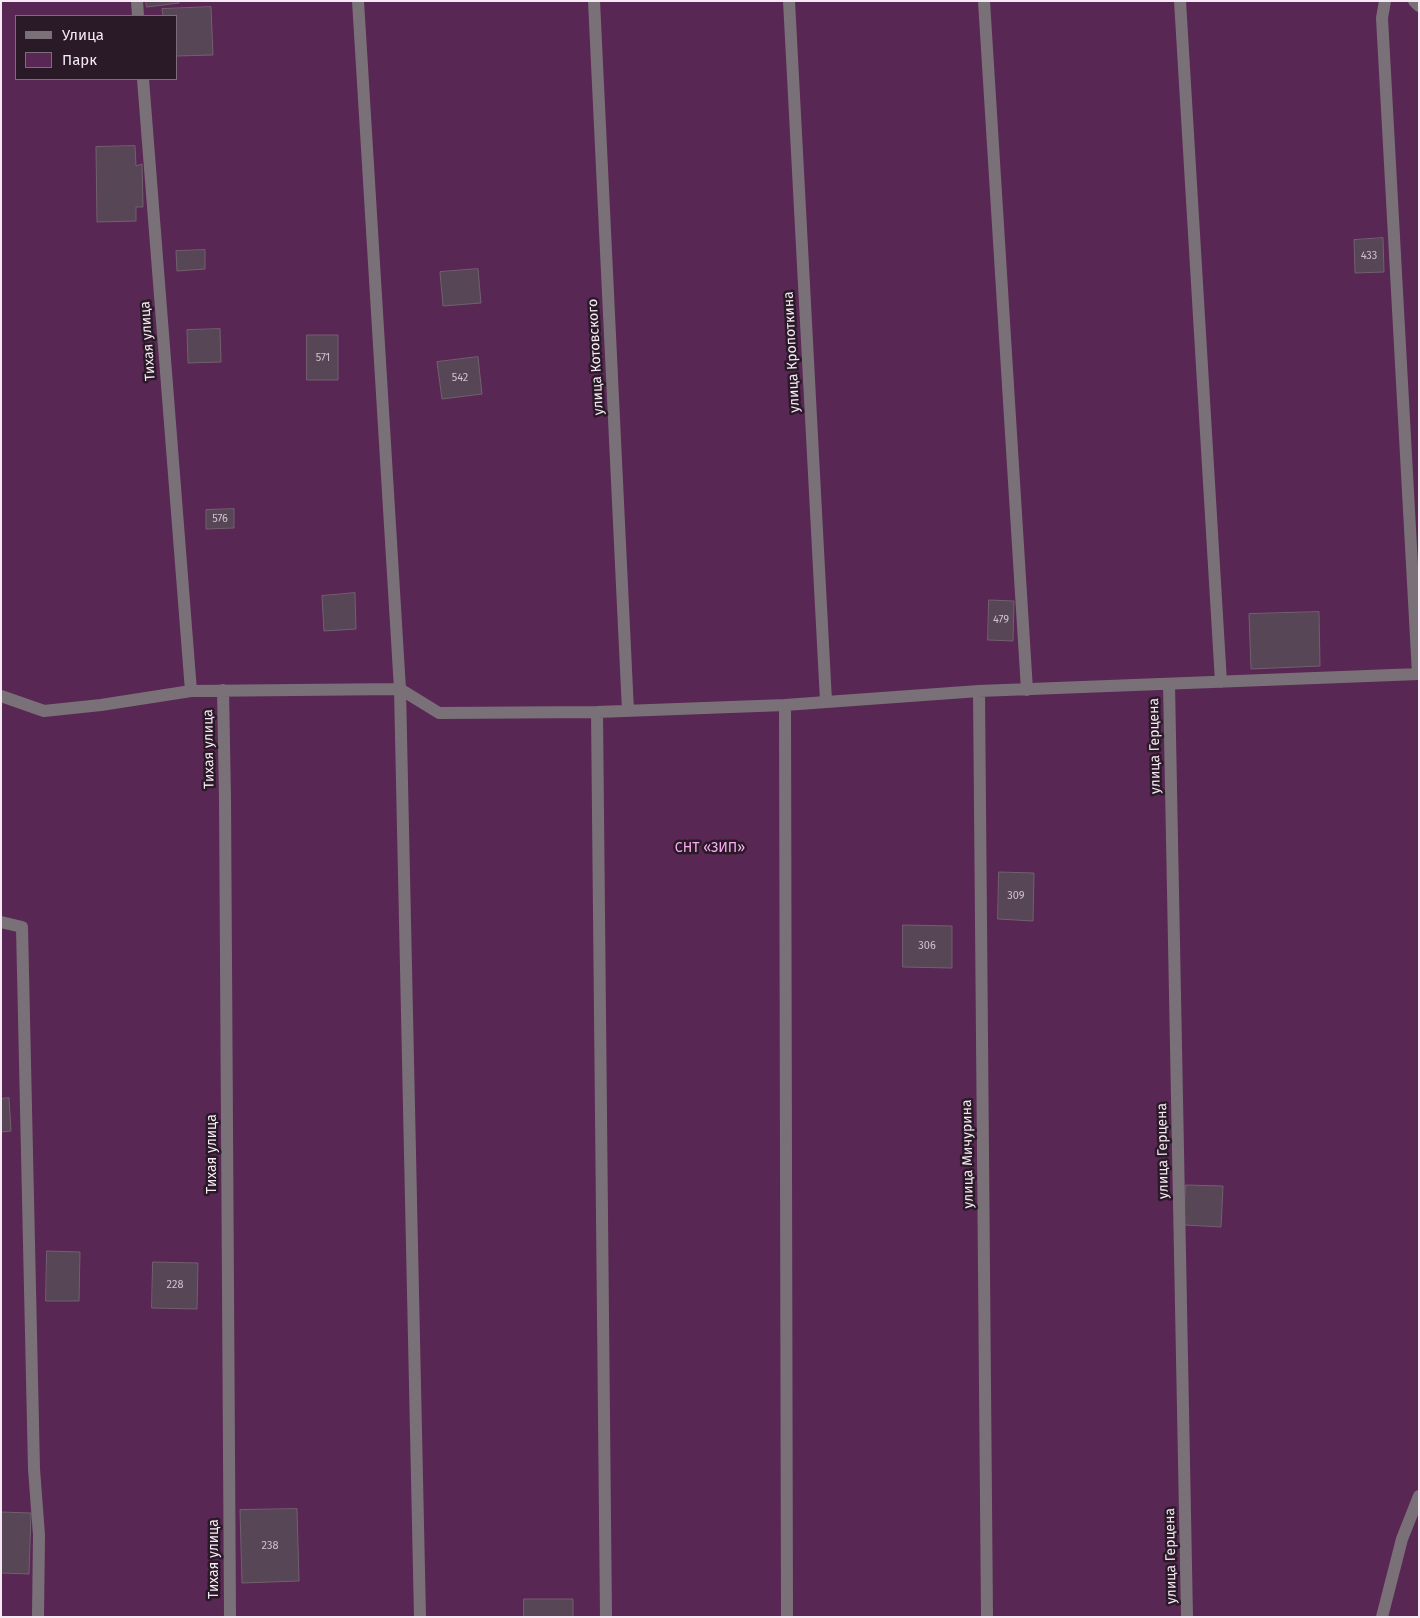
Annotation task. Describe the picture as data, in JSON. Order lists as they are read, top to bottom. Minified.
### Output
{"streets":{"street":["Тихая улица","улица Кропоткина","улица Котовского","улица Герцена","улица Мичурина"]},"parks":["СНТ «ЗИП»"],"house_numbers":["433","571","542","576","479","309","306","228","238"],"legend":["Улица","Парк"]}
